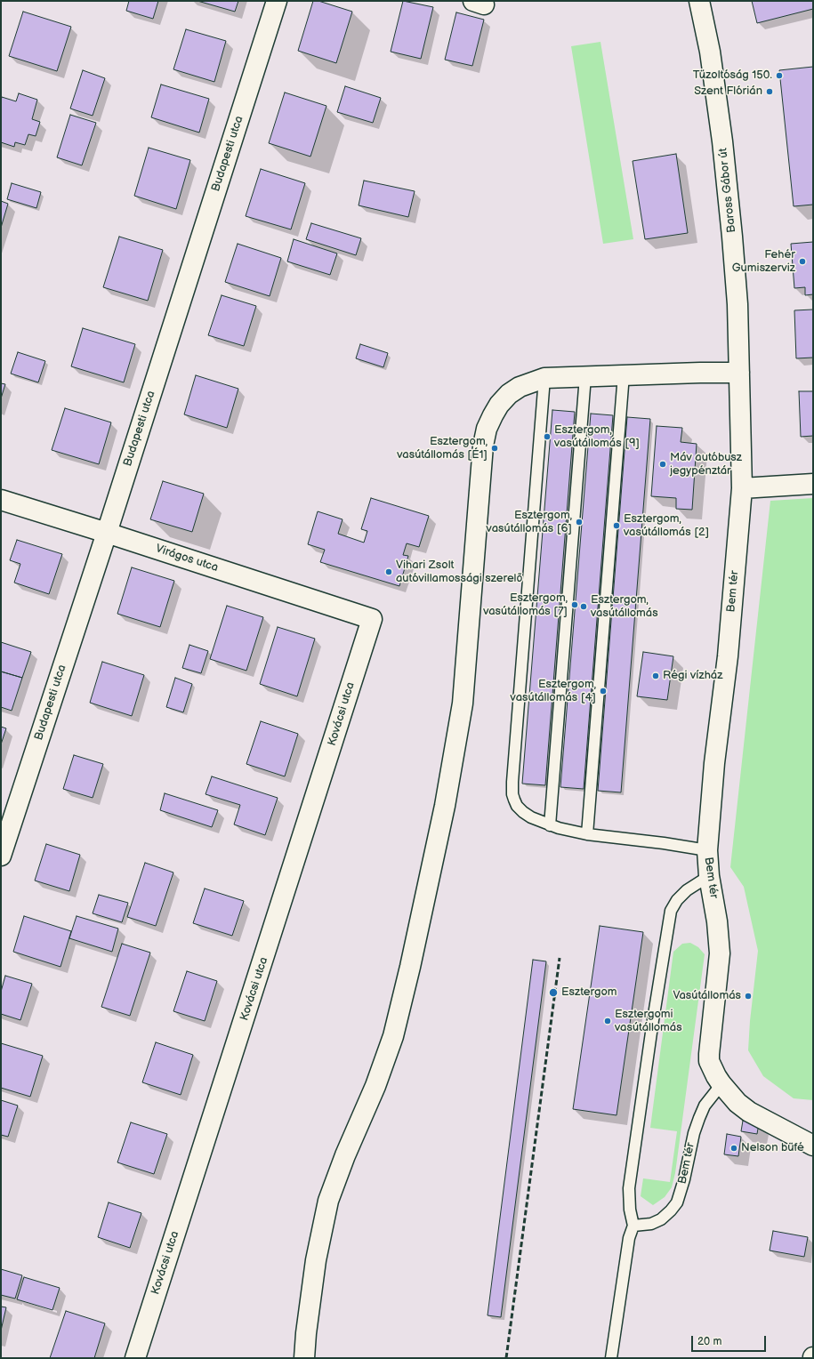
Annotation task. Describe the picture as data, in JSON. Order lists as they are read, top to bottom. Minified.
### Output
{"streets":{"street":["Budapesti utca","Baross Gábor út","Virágos utca","Bem tér","Kovácsi utca"]},"crossings":[["Budapesti utca","Virágos utca"],["Baross Gábor út","Bem tér"],["Virágos utca","Kovácsi utca"]],"places":["Tűzoltóság 150.","Szent Flórián","Fehér Gumiszerviz","Esztergom, vasútállomás [9]","Esztergom, vasútállomás [É1]","Máv autóbusz jegypénztár","Esztergom, vasútállomás [6]","Esztergom, vasútállomás [2]","Vihari Zsolt autóvillamossági szerelő","Esztergom, vasútállomás [7]","Esztergom, vasútállomás","Régi vízház","Esztergom, vasútállomás [4]","Esztergom","Vasútállomás","Esztergomi vasútállomás","Nelson büfé"],"scale_bar":"20 m"}
